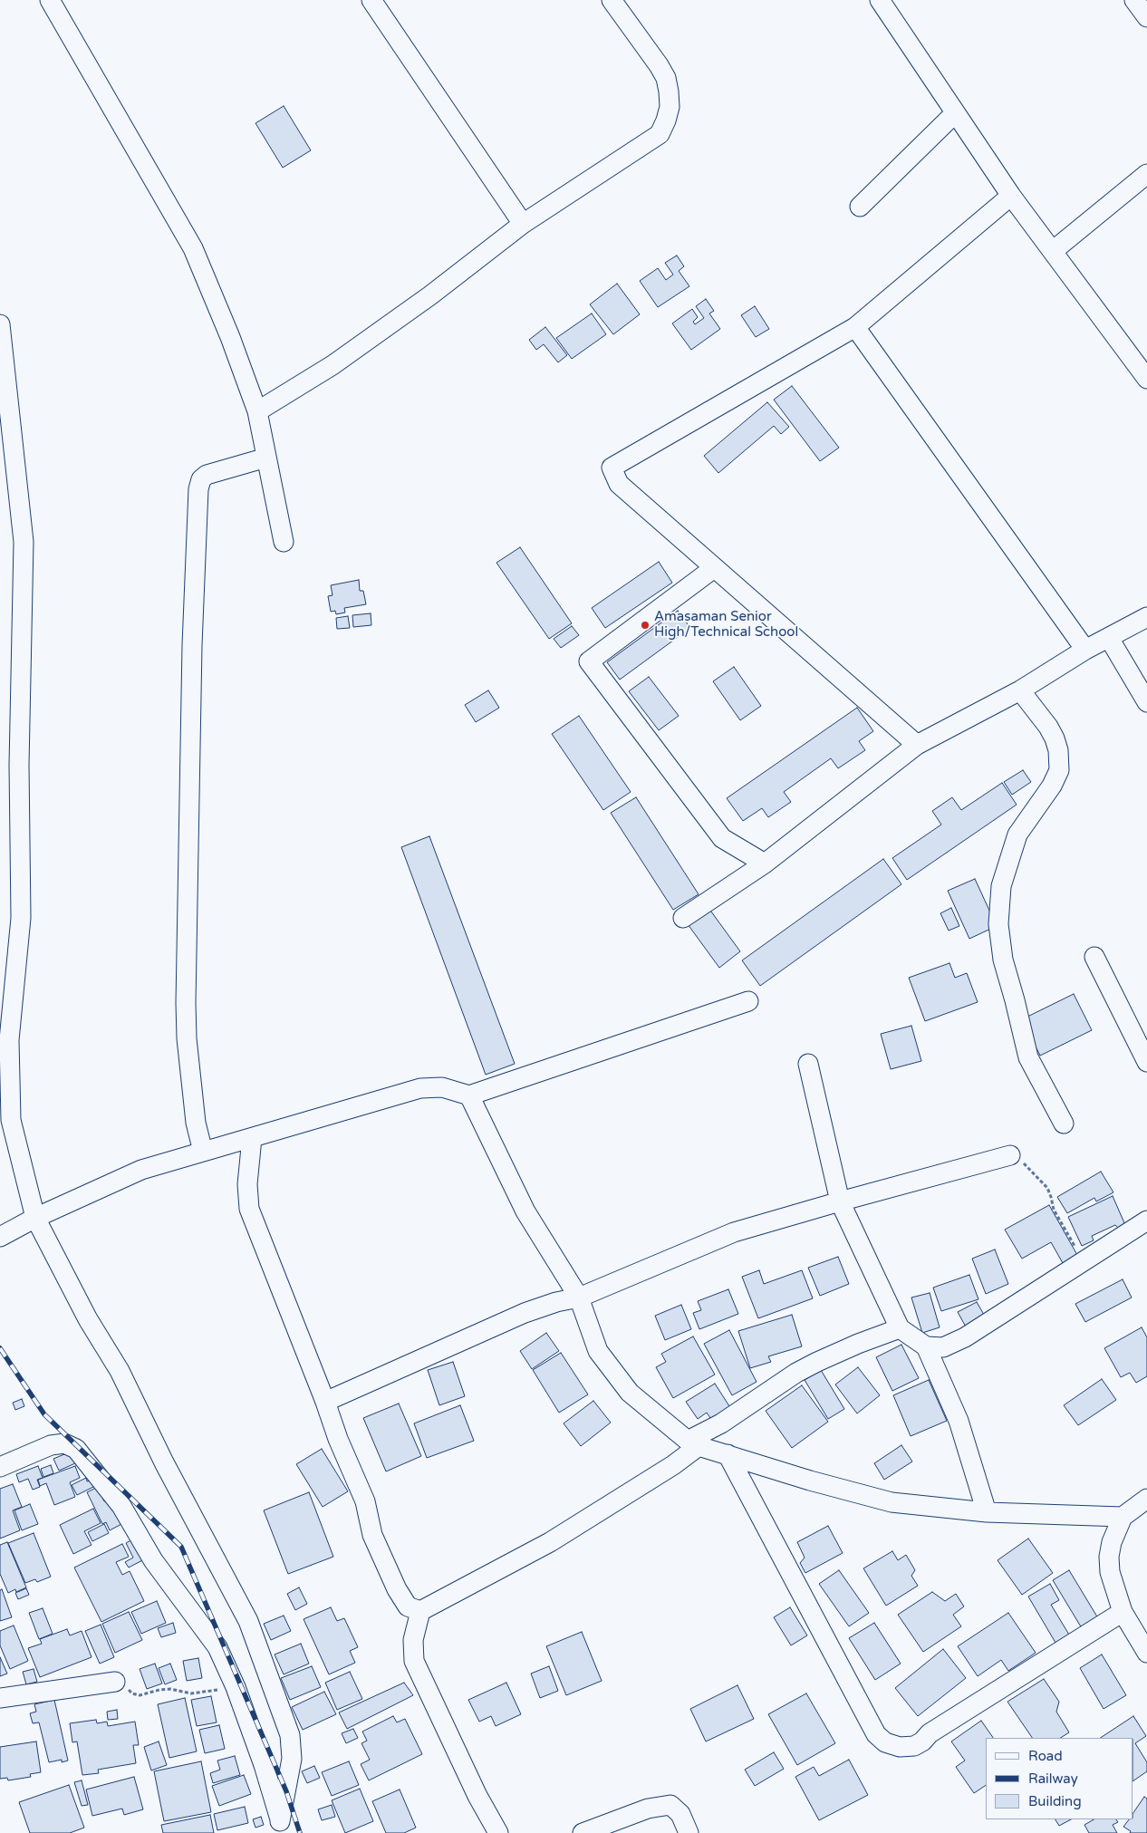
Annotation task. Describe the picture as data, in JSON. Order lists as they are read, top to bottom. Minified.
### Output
{"places":["Amasaman Senior High/Technical School"],"legend":["Road","Railway","Building"]}
